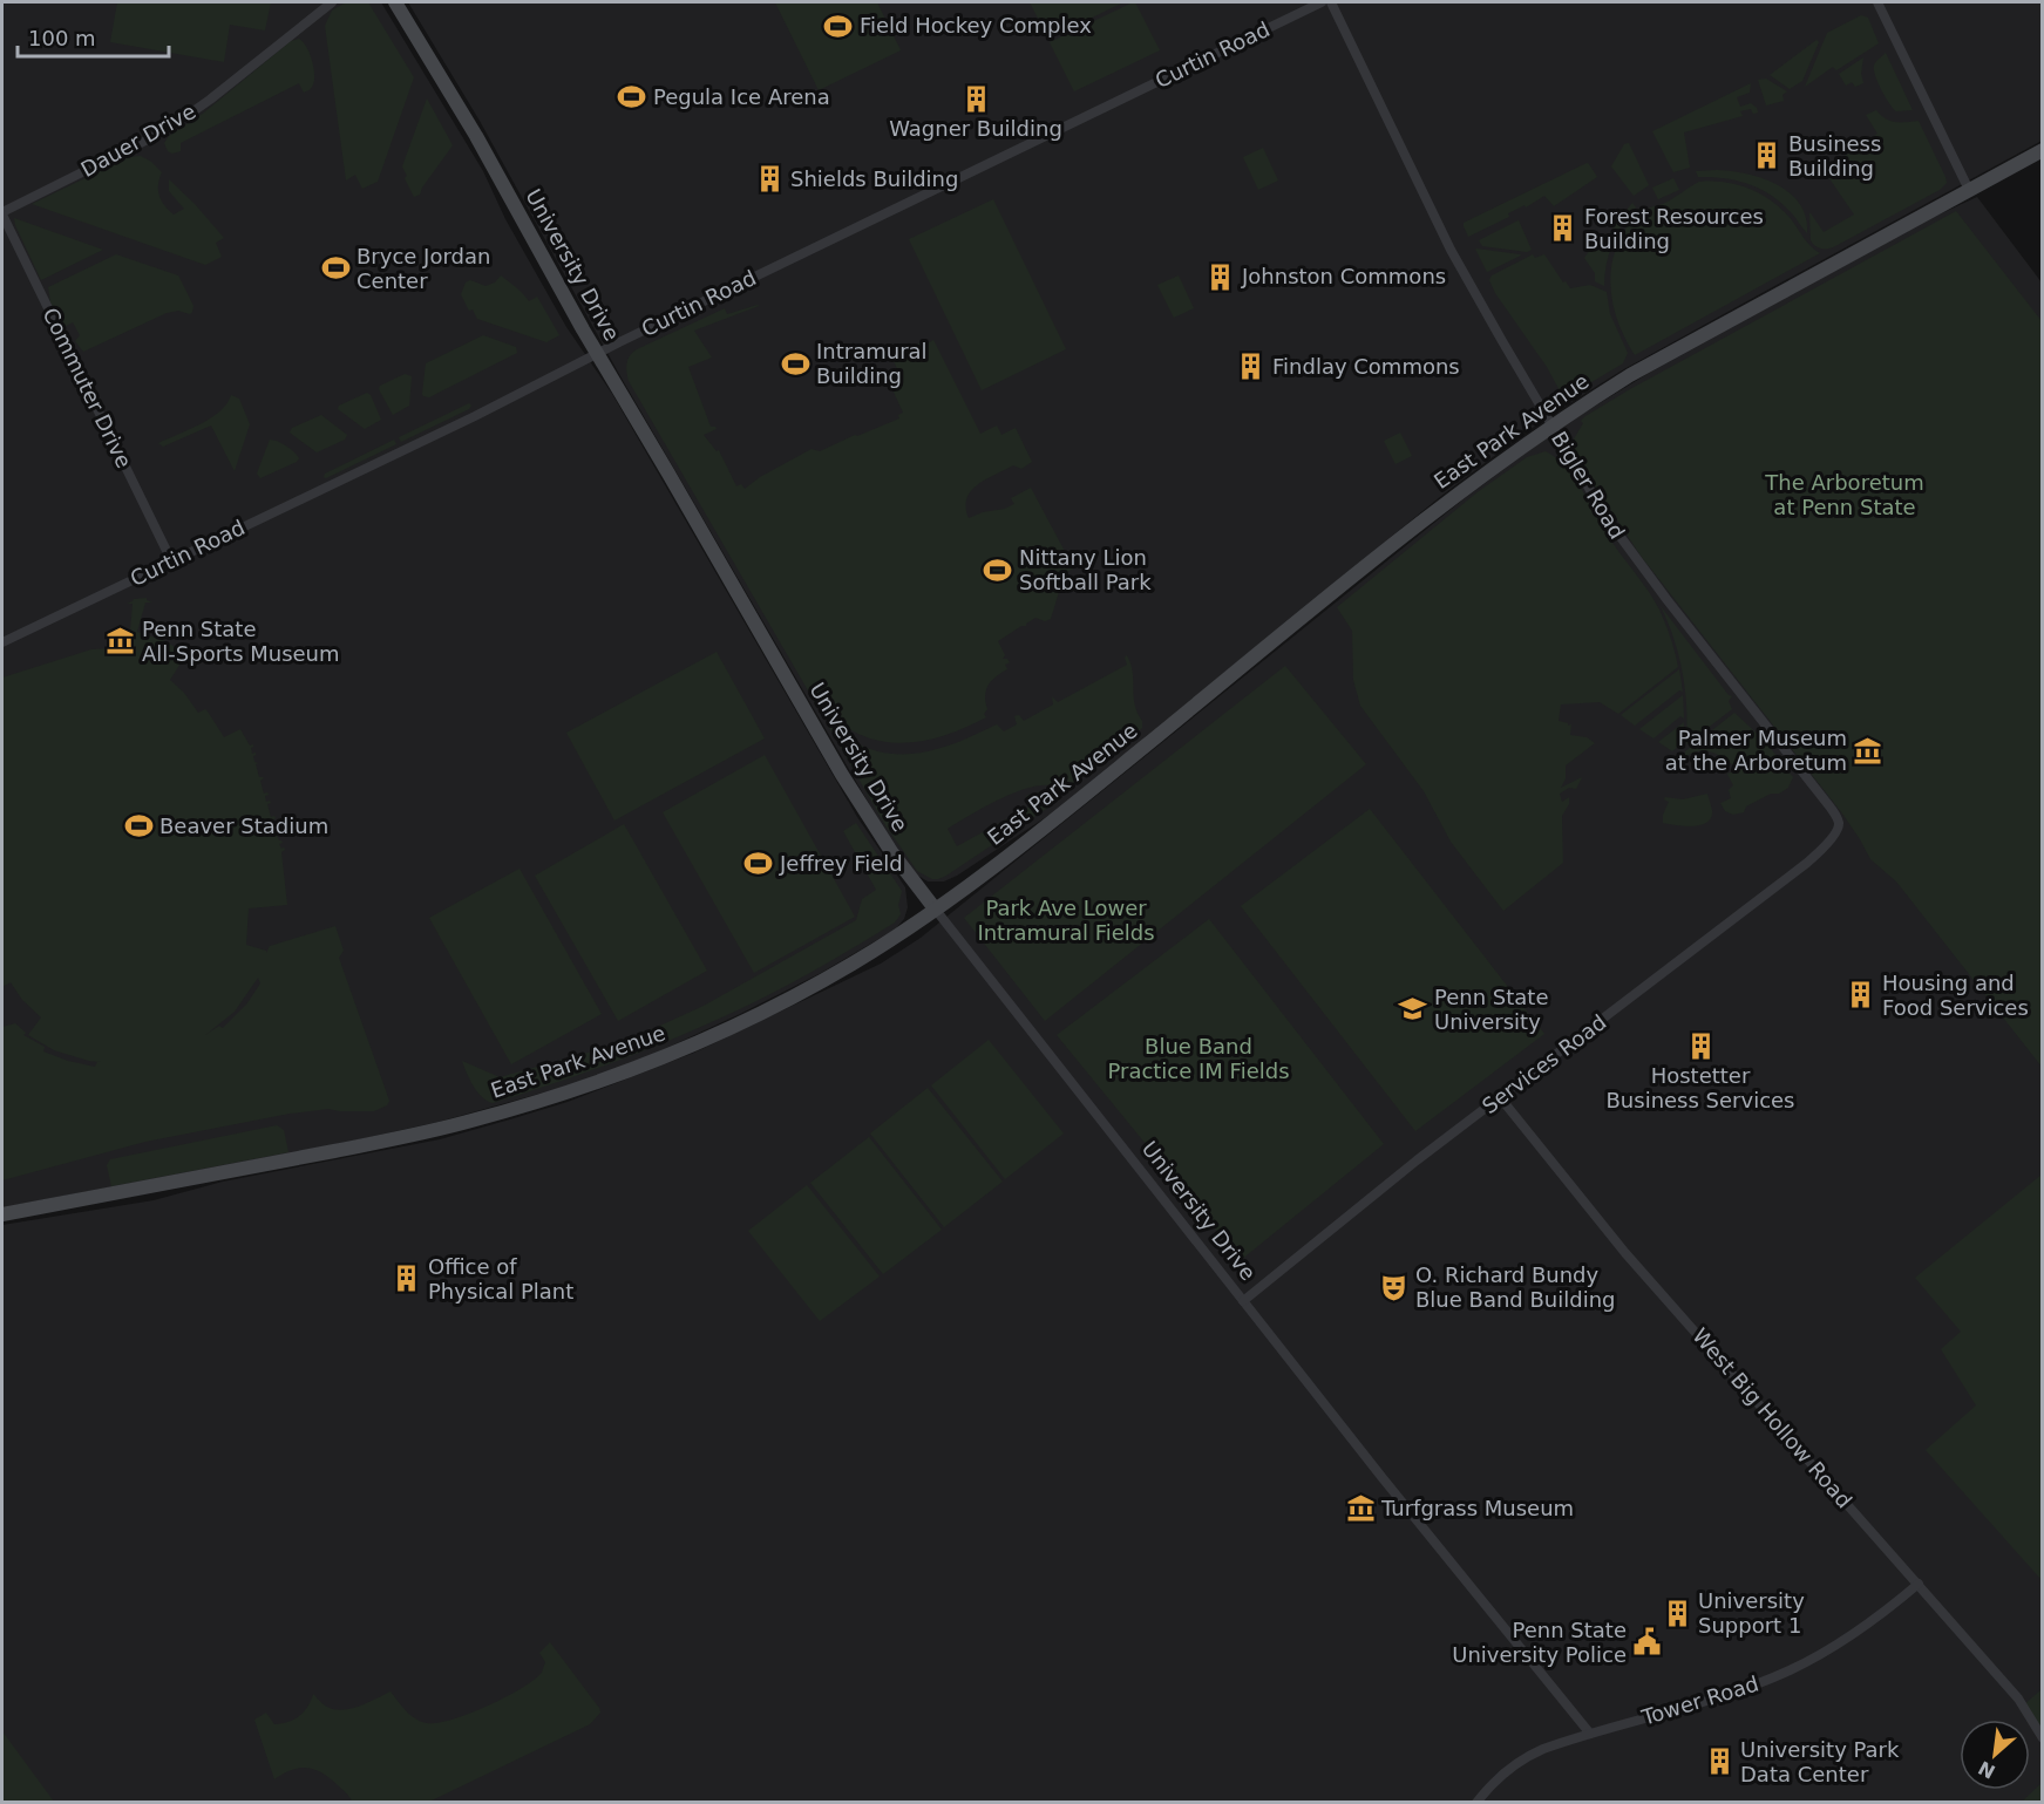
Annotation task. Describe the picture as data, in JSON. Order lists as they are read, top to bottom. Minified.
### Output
{"streets":{"main road":["University Drive","East Park Avenue"],"street":["Curtin Road","Dauer Drive","Commuter Drive","Bigler Road","Services Road","West Big Hollow Road","Tower Road"]},"crossings":[["Curtin Road","University Drive"],["Curtin Road","Commuter Drive"],["Dauer Drive","Commuter Drive"],["University Drive","East Park Avenue"],["University Drive","Services Road"],["University Drive","Tower Road"],["East Park Avenue","Bigler Road"],["Bigler Road","Services Road"],["Services Road","West Big Hollow Road"],["West Big Hollow Road","Tower Road"]],"parks":["The Arboretum at Penn State","Park Ave Lower Intramural Fields","Blue Band Practice IM Fields"],"places":{"sports":["Field Hockey Complex","Pegula Ice Arena","Bryce Jordan Center","Intramural Building","Nittany Lion Softball Park","Beaver Stadium","Jeffrey Field"],"building":["Wagner Building","Business Building","Shields Building","Forest Resources Building","Johnston Commons","Findlay Commons","Housing and Food Services","Hostetter Business Services","Office of Physical Plant","University Support 1","University Park Data Center"],"museum":["Penn State All-Sports Museum","Palmer Museum at the Arboretum","Turfgrass Museum"],"school or university":["Penn State University"],"theatre":["O. Richard Bundy Blue Band Building"],"public building":["Penn State University Police"]},"scale_bar":"100 m","north":"bottom left"}
